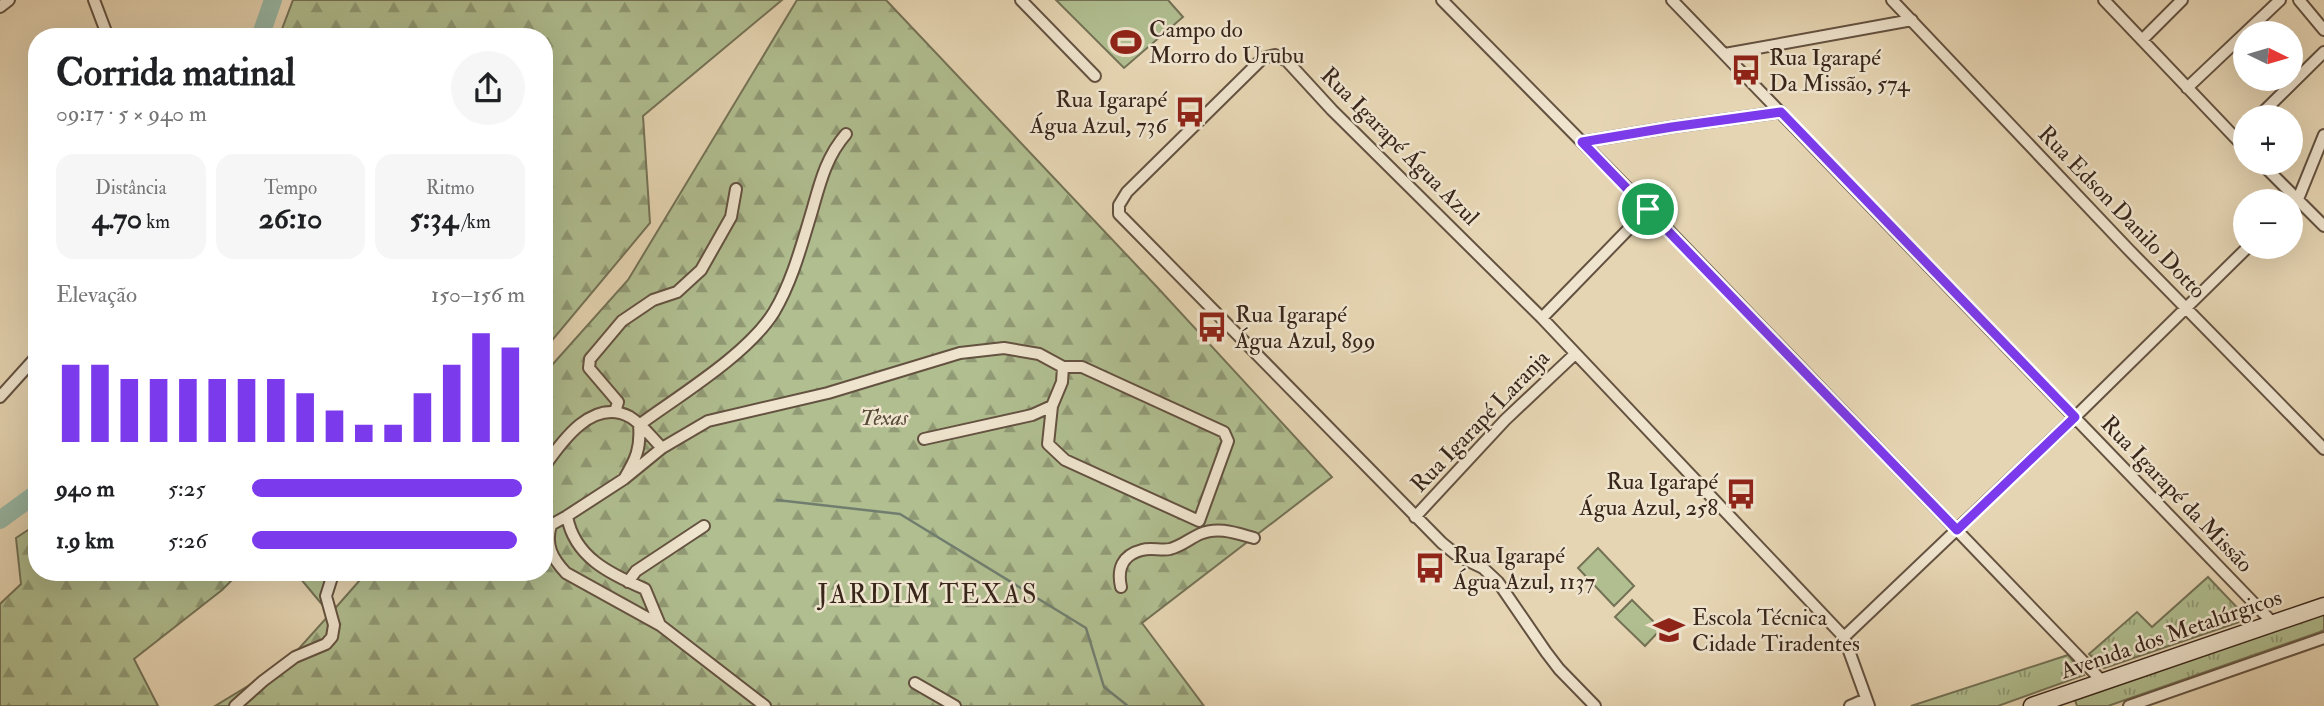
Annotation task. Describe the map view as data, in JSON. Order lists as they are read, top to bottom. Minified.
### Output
{"streets":{"main road":["Avenida dos Metalúrgicos"],"street":["Rua Igarapé Água Azul","Rua Edson Danilo Dotto","Rua Igarapé Laranja","Rua Igarapé da Missão"]},"crossings":[["Rua Igarapé Água Azul","Rua Igarapé Laranja"],["Rua Igarapé da Missão","Avenida dos Metalúrgicos"]],"districts":["JARDIM TEXAS"],"parks":["Texas"],"places":{"sports":["Campo do Morro do Urubu"],"bus stop":["Rua Igarapé Da Missão, 574","Rua Igarapé Água Azul, 736","Rua Igarapé Água Azul, 899","Rua Igarapé Água Azul, 258","Rua Igarapé Água Azul, 1137"],"school or university":["Escola Técnica Cidade Tiradentes"]},"north":"right","page":{"map_buttons":["+","−"],"heading":["Corrida matinal","09:17 · 5 × 940 m"],"stats":[["Distância","4.70 km"],["Tempo","26:10"],["Ritmo","5:34 /km"]],"chart":["Elevação","150–156 m"],"list":[{"name":"940 m","note":"5:25"},{"name":"1.9 km","note":"5:26"}]}}
